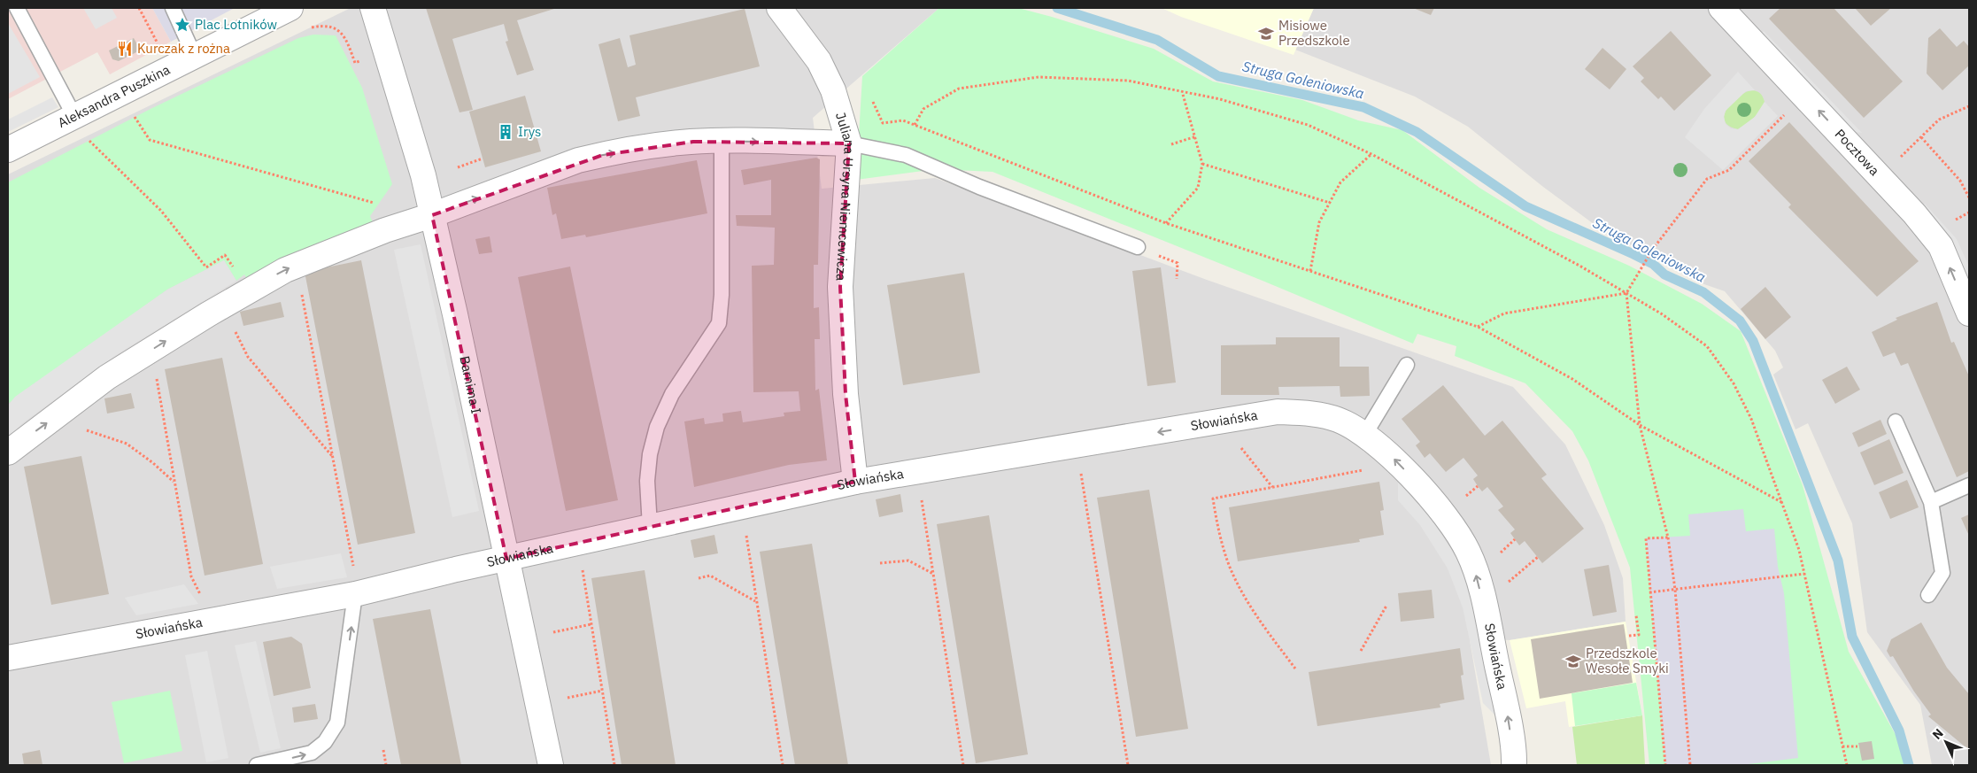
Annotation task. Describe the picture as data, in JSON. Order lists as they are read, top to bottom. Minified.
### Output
{"streets":{"street":["Aleksandra Puszkina","Pocztowa","Juliana Ursyna Niemcewicza","Barnima I","Słowiańska"]},"crossings":[["Juliana Ursyna Niemcewicza","Słowiańska"],["Barnima I","Słowiańska"]],"one_way":["Pocztowa","Słowiańska"],"water":["Struga Goleniowska"],"places":{"place":["Plac Lotników"],"school or university":["Misiowe Przedszkole","Przedszkole Wesołe Smyki"],"restaurant":["Kurczak z rożna"],"building":["Irys"]},"north":"top left"}
